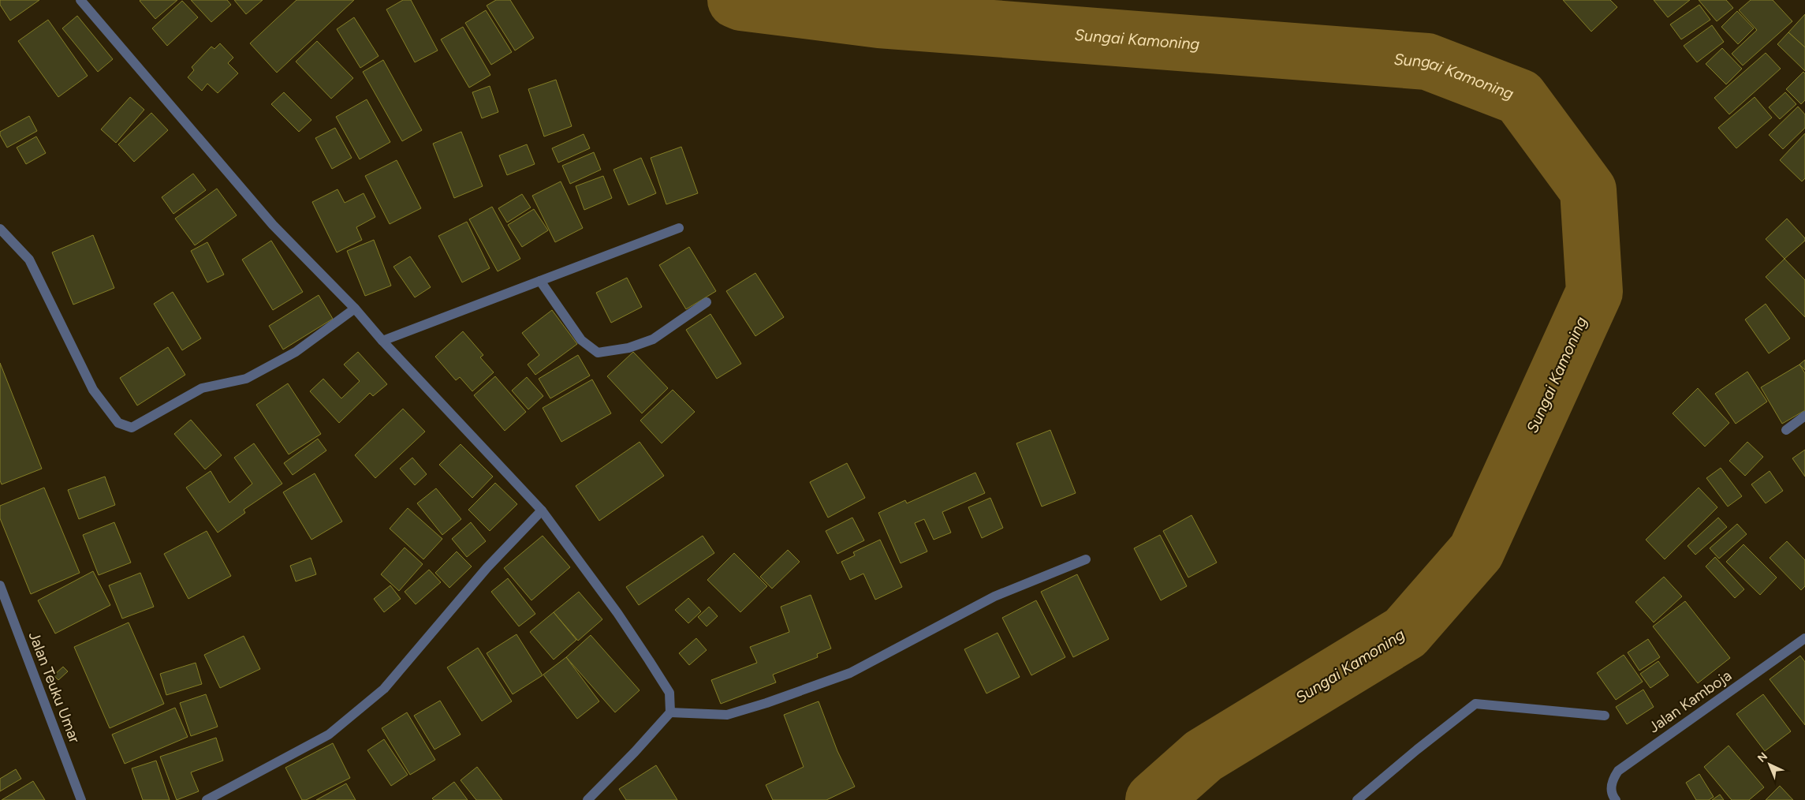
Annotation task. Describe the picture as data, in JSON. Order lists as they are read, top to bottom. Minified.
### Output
{"streets":{"street":["Jalan Teuku Umar","Jalan Kamboja"]},"water":["Sungai Kamoning"],"north":"top left"}
